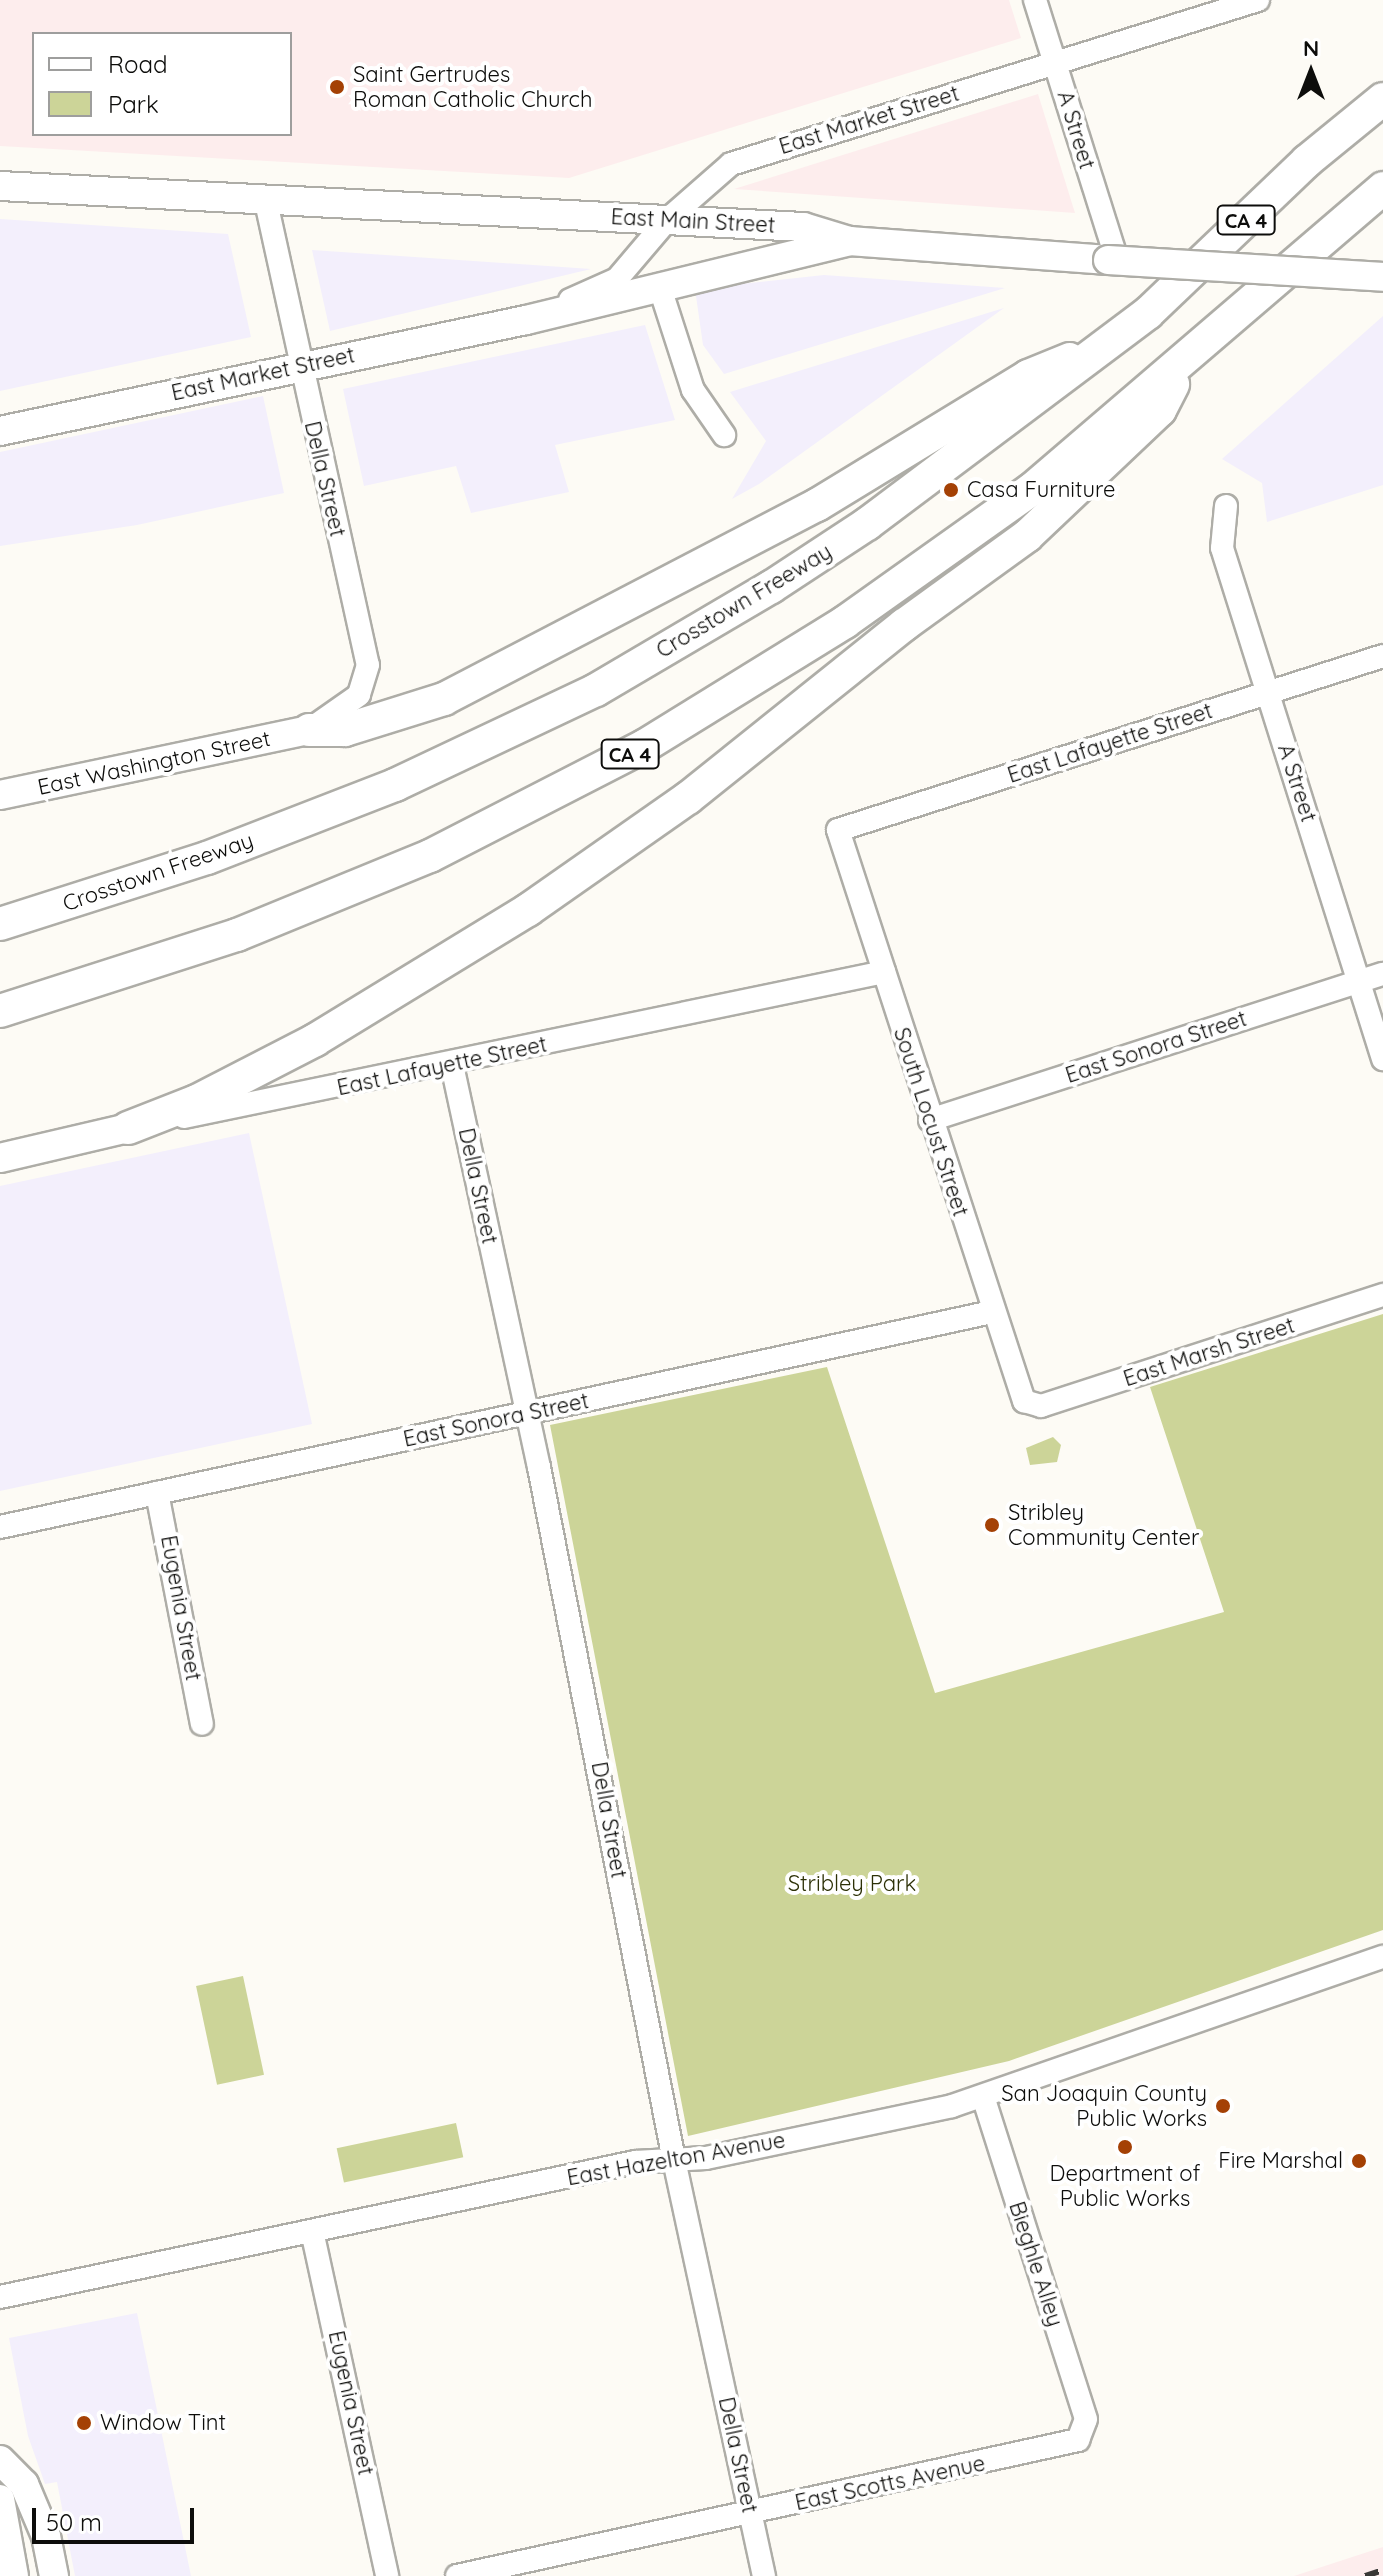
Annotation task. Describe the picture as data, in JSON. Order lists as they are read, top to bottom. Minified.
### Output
{"streets":{"highway":["CA 4","Crosstown Freeway"],"main road":["East Market Street","East Main Street","East Lafayette Street","East Washington Street"],"street":["A Street","Della Street","East Sonora Street","South Locust Street","East Marsh Street","Eugenia Street","East Hazelton Avenue","Bieghle Alley","East Scotts Avenue"]},"crossings":[["East Market Street","A Street"],["East Market Street","East Main Street"],["East Market Street","Della Street"],["A Street","East Main Street"],["A Street","East Lafayette Street"],["A Street","East Sonora Street"],["East Main Street","Della Street"],["Della Street","East Lafayette Street"],["Della Street","East Washington Street"],["Della Street","East Sonora Street"],["Della Street","East Hazelton Avenue"],["Della Street","East Scotts Avenue"],["East Lafayette Street","South Locust Street"],["East Sonora Street","South Locust Street"],["East Sonora Street","Eugenia Street"],["South Locust Street","East Marsh Street"],["Eugenia Street","East Hazelton Avenue"],["East Hazelton Avenue","Bieghle Alley"],["Bieghle Alley","East Scotts Avenue"]],"parks":["Stribley Park"],"places":["Saint Gertrudes Roman Catholic Church","Casa Furniture","Stribley Community Center","San Joaquin County Public Works","Department of Public Works","Fire Marshal","Window Tint"],"legend":["Road","Park"],"scale_bar":"50 m","north":"top"}
